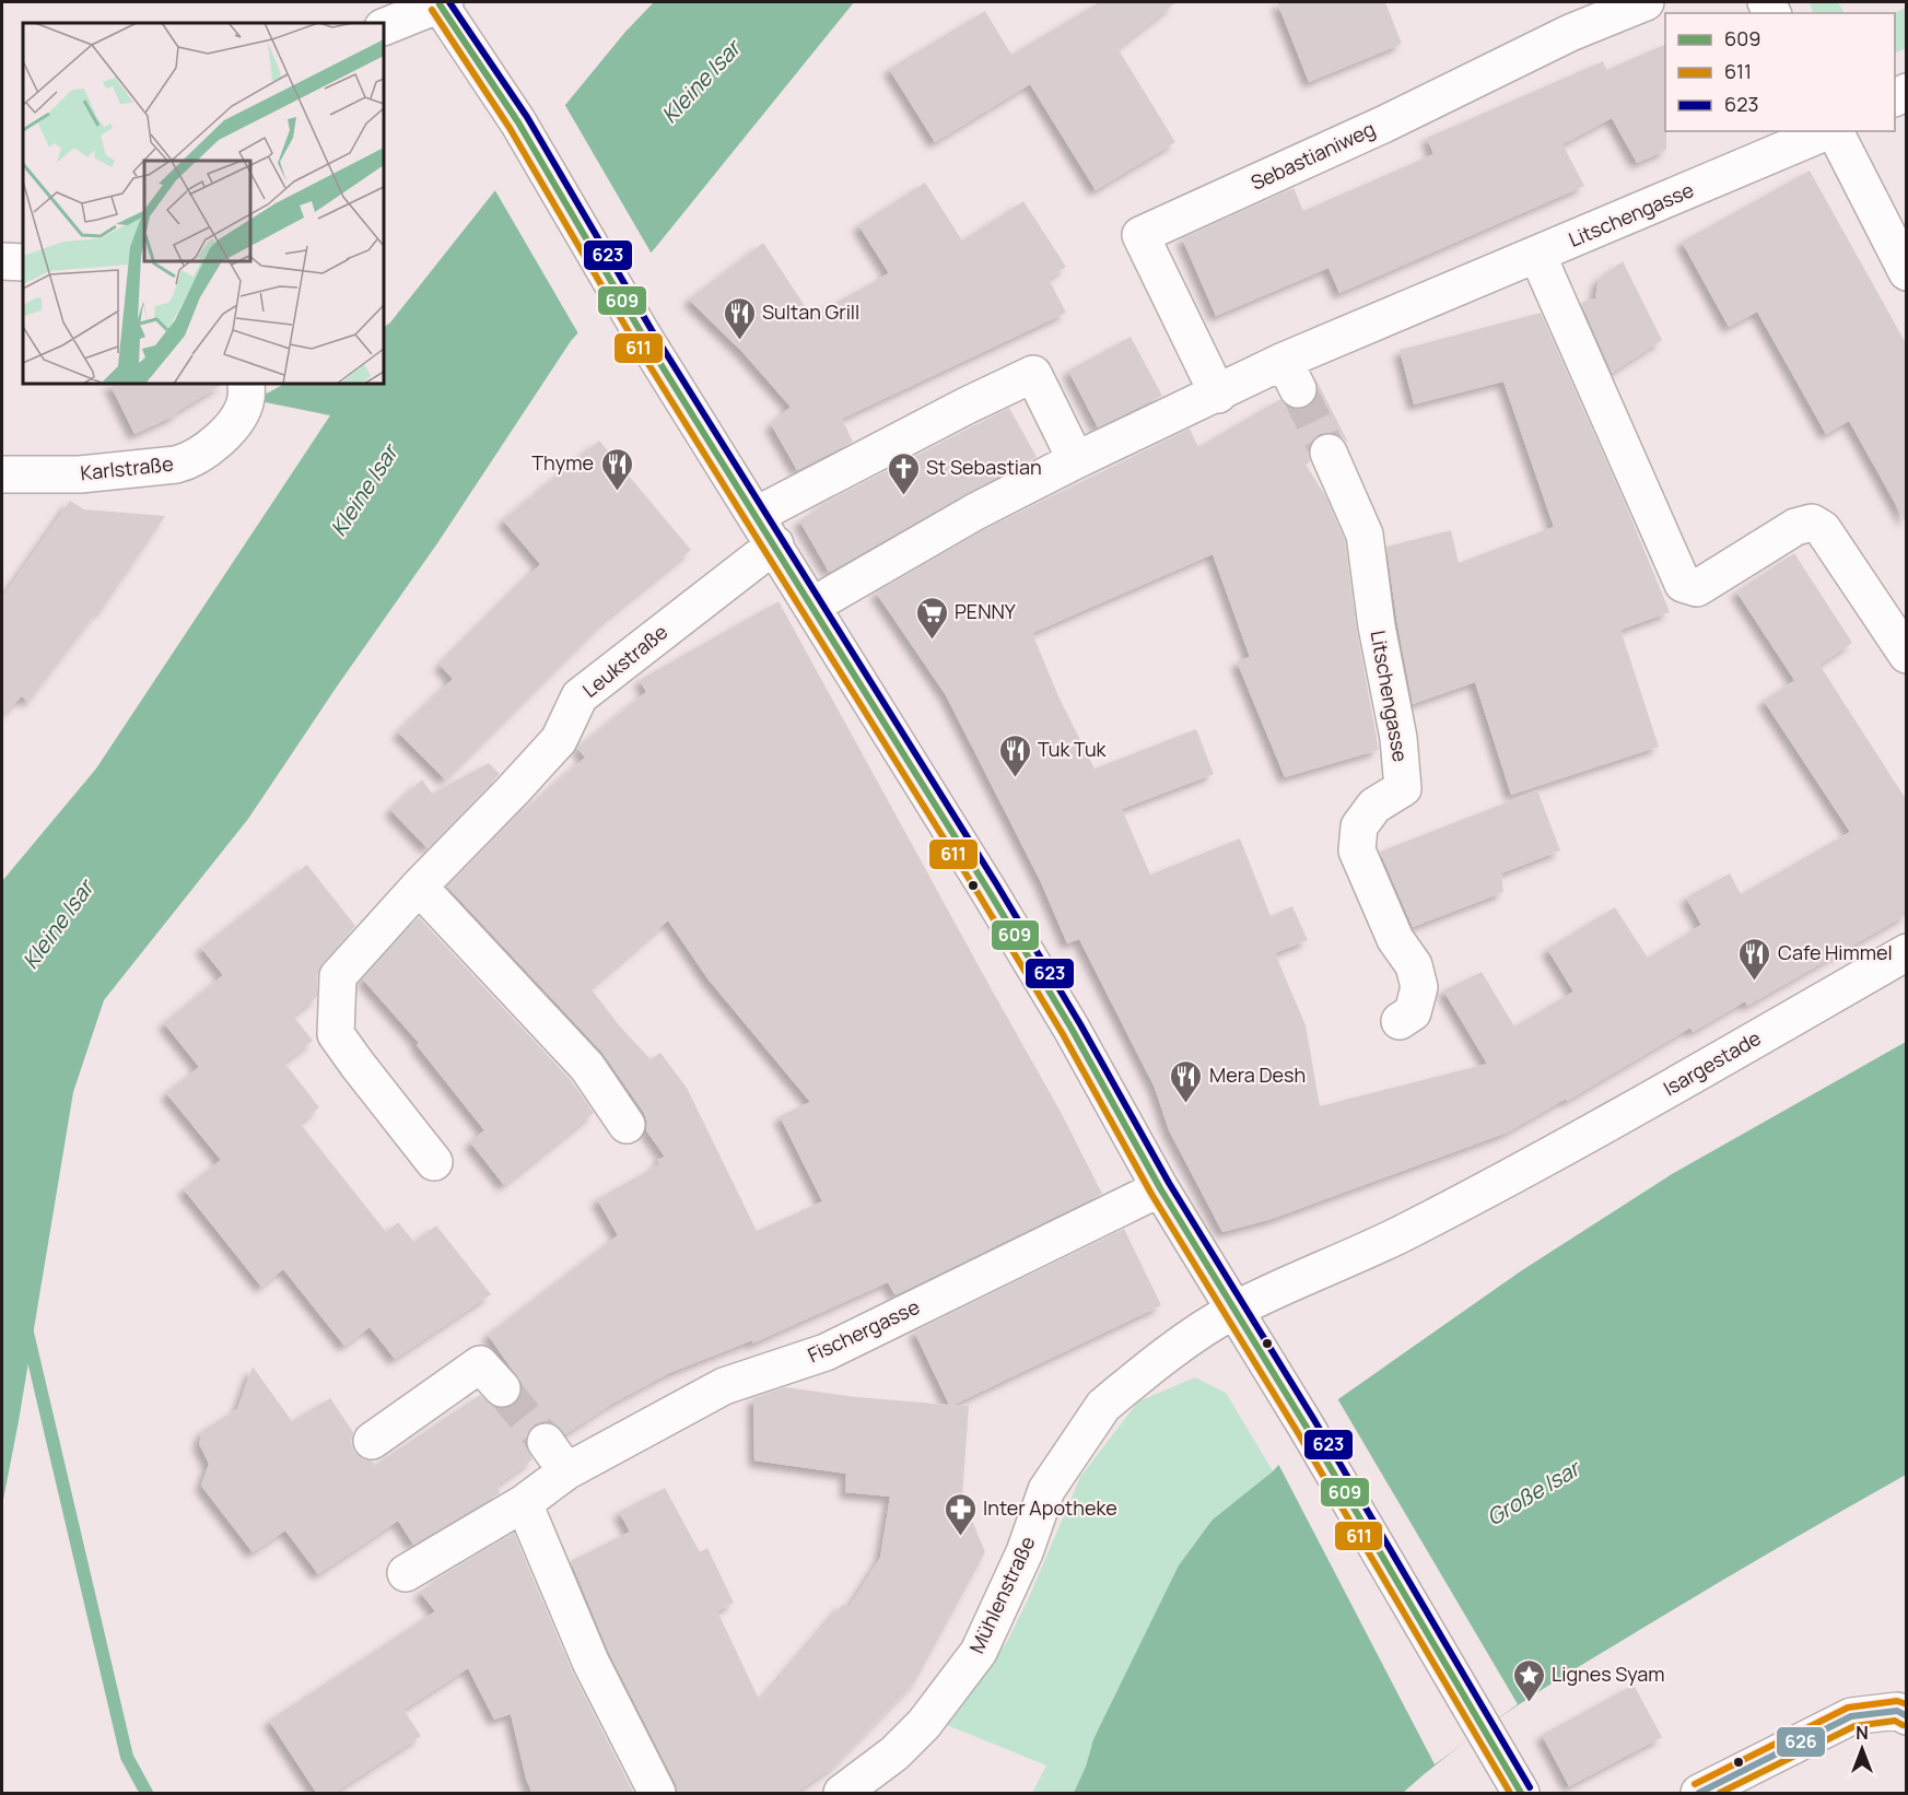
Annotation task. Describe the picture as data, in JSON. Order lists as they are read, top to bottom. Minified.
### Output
{"streets":{"street":["Sebastianiweg","Litschengasse","Karlstraße","Leukstraße","Isargestade","Fischergasse","Mühlenstraße"]},"crossings":[["Sebastianiweg","Litschengasse"],["Isargestade","Mühlenstraße"]],"water":["Kleine Isar","Große Isar"],"places":{"restaurant":["Sultan Grill","Thyme","Tuk Tuk","Cafe Himmel","Mera Desh"],"church":["St Sebastian"],"supermarket":["PENNY"],"pharmacy":["Inter Apotheke"],"place":["Lignes Syam"]},"lines":["transit line 623","transit line 609","transit line 611","transit line 626"],"legend":["609","611","623"],"north":"top"}
